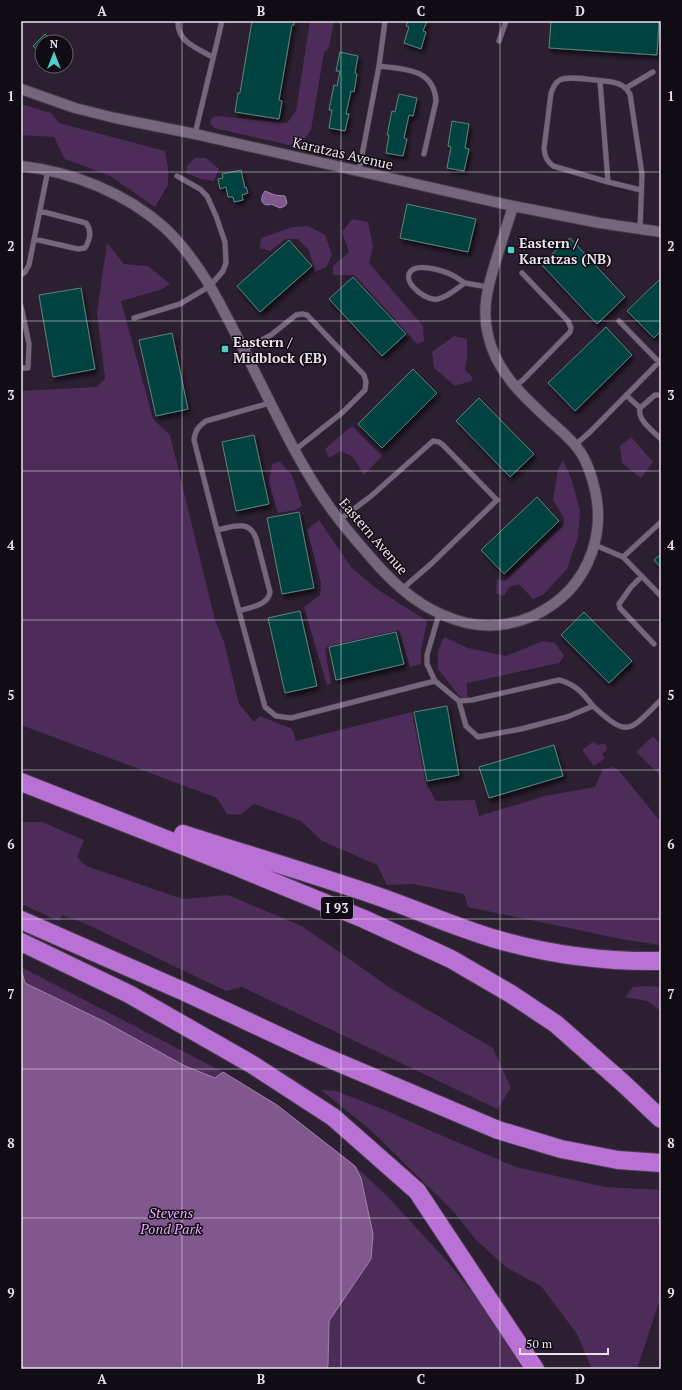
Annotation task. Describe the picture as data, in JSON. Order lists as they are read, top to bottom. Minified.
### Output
{"streets":{"highway":["I 93"],"street":["Karatzas Avenue","Eastern Avenue"]},"crossings":[["Karatzas Avenue","Eastern Avenue"]],"parks":["Stevens Pond Park"],"places":{"transit":["Eastern / Karatzas (NB)","Eastern / Midblock (EB)"]},"scale_bar":"50 m","north":"top","grid":{"columns":["A","B","C","D"],"rows":["1","2","3","4","5","6","7","8","9"]}}
